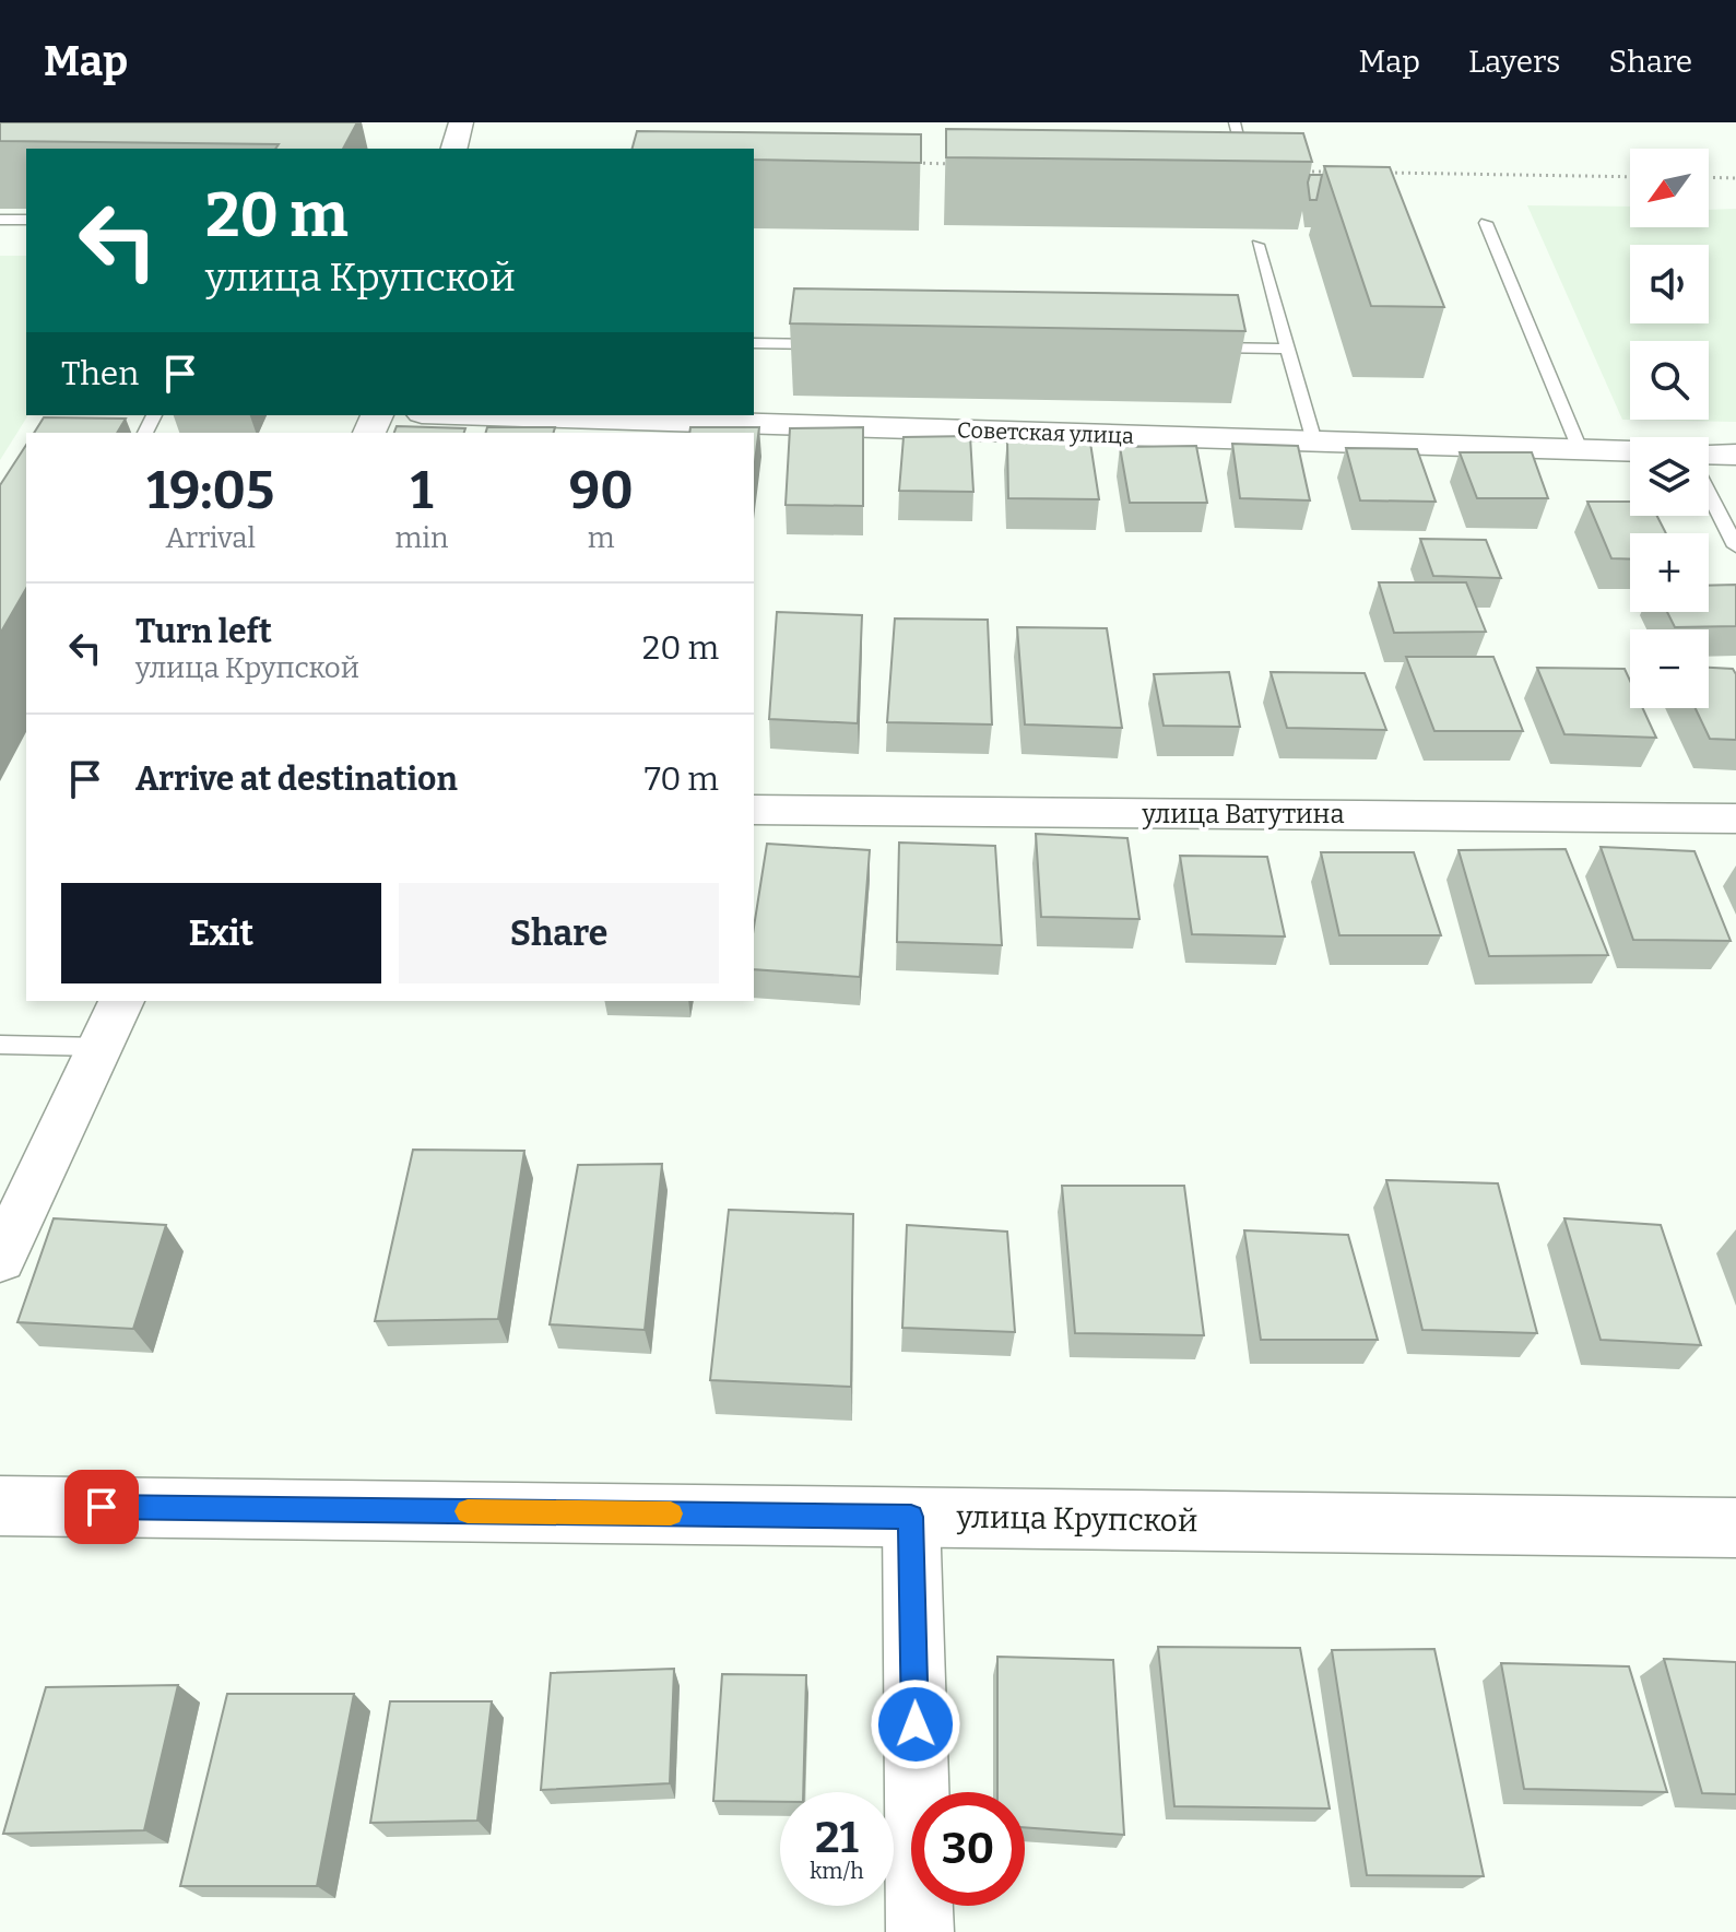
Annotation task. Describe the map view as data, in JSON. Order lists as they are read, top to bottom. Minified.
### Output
{"streets":{"main road":["улица Крупской"],"street":["Советская улица","улица Ватутина"]},"north":"bottom left","page":{"header":"Map","nav":["Map","Layers","Share"],"map_buttons":["+","−"],"turn":["20 m","улица Крупской"],"then":"Then","eta":["19:05","Arrival","1","min","90","m"],"list":[{"name":"Turn left","note":"улица Крупской","value":"20 m"},{"name":"Arrive at destination","value":"70 m"}],"buttons":["Exit","Share"],"speed":"21 km/h","limit":"30"}}
